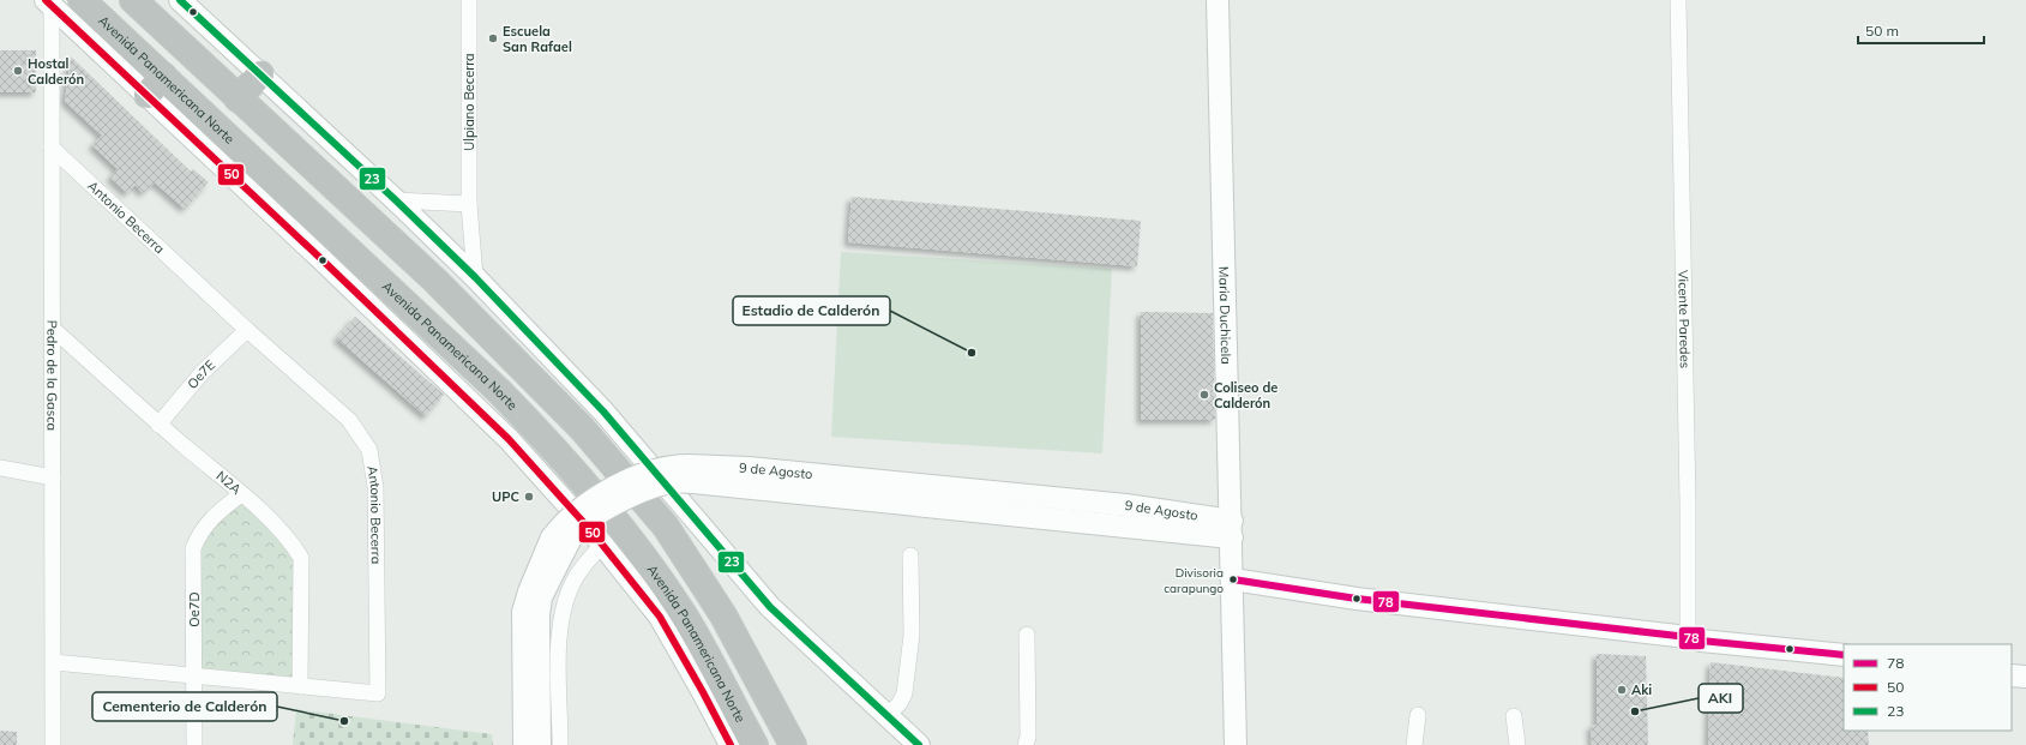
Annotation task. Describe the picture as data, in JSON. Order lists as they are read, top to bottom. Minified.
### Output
{"streets":{"highway":["Avenida Panamericana Norte"],"main road":["Maria Duchicela","9 de Agosto"],"street":["Ulpiano Becerra","Antonio Becerra","Vicente Paredes","Pedro de la Gasca","Oe7E","N2A","Oe7D"]},"crossings":[["Avenida Panamericana Norte","Pedro de la Gasca"],["Antonio Becerra","Pedro de la Gasca"],["Antonio Becerra","Oe7E"],["Antonio Becerra","N2A"],["Antonio Becerra","Oe7D"],["Maria Duchicela","9 de Agosto"],["Pedro de la Gasca","N2A"],["Oe7E","N2A"],["N2A","Oe7D"]],"places":["Escuela San Rafael","Hostal Calderón","Estadio de Calderón","Coliseo de Calderón","UPC","Divisoria carapungo","Aki","AKI","Cementerio de Calderón"],"lines":["transit line 50","transit line 23","transit line 78"],"legend":["78","50","23"],"scale_bar":"50 m"}
